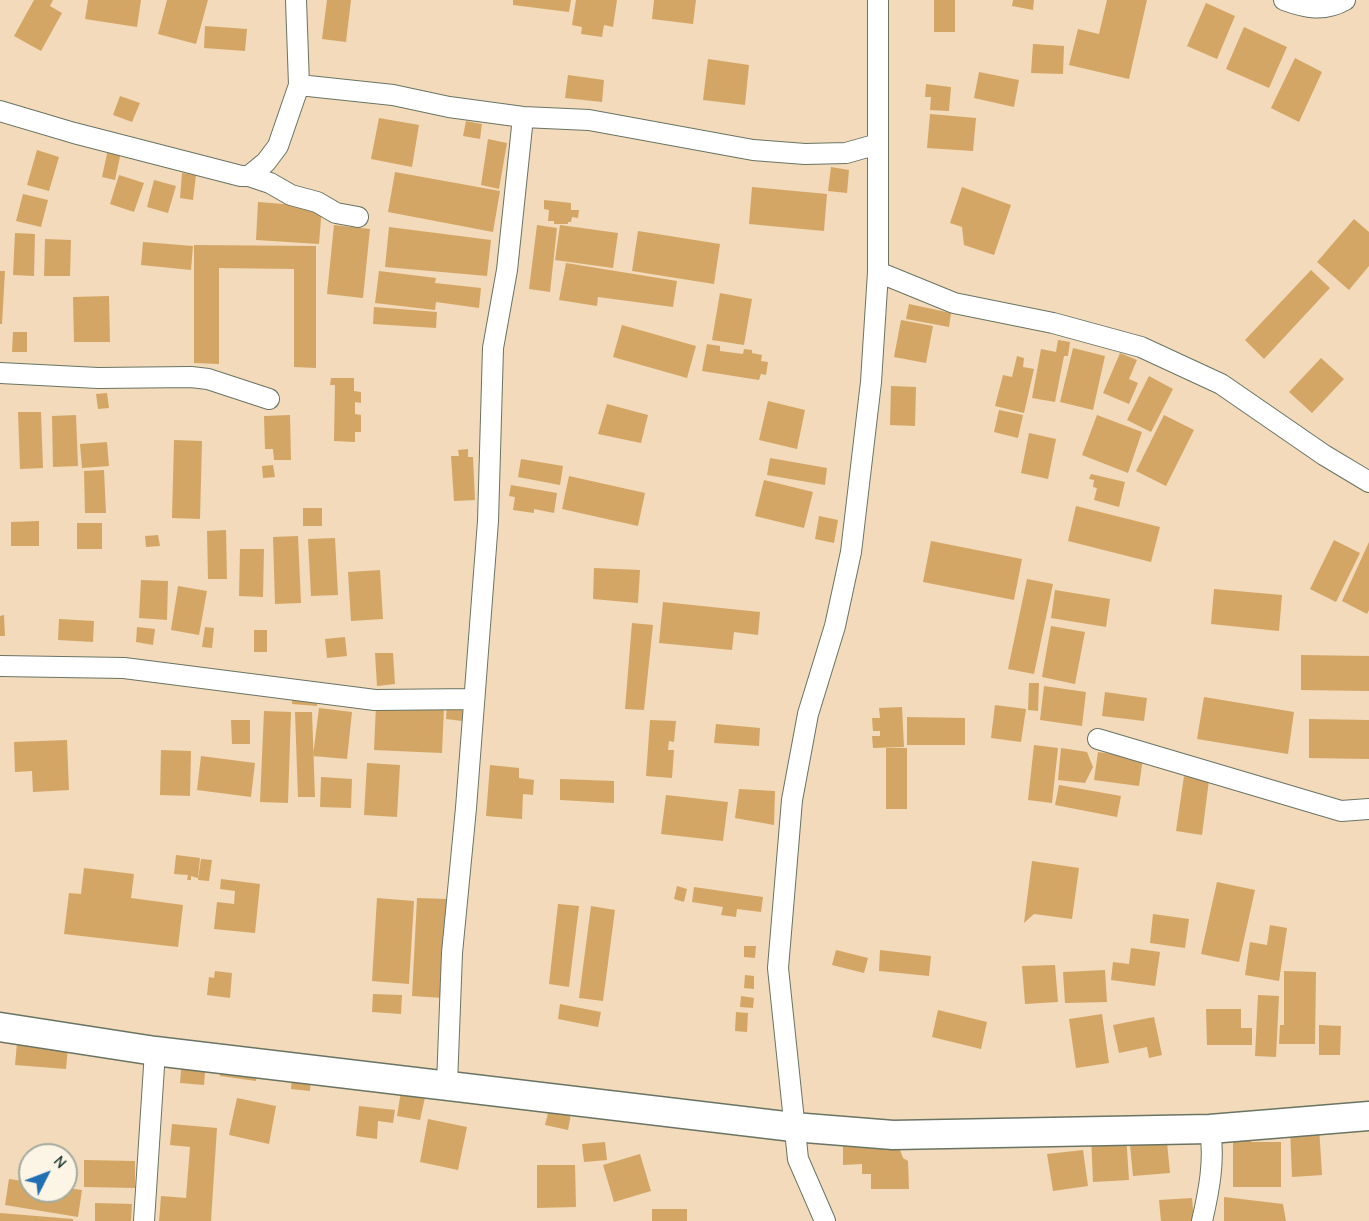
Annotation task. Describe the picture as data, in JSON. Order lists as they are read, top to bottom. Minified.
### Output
{"north":"top right"}
